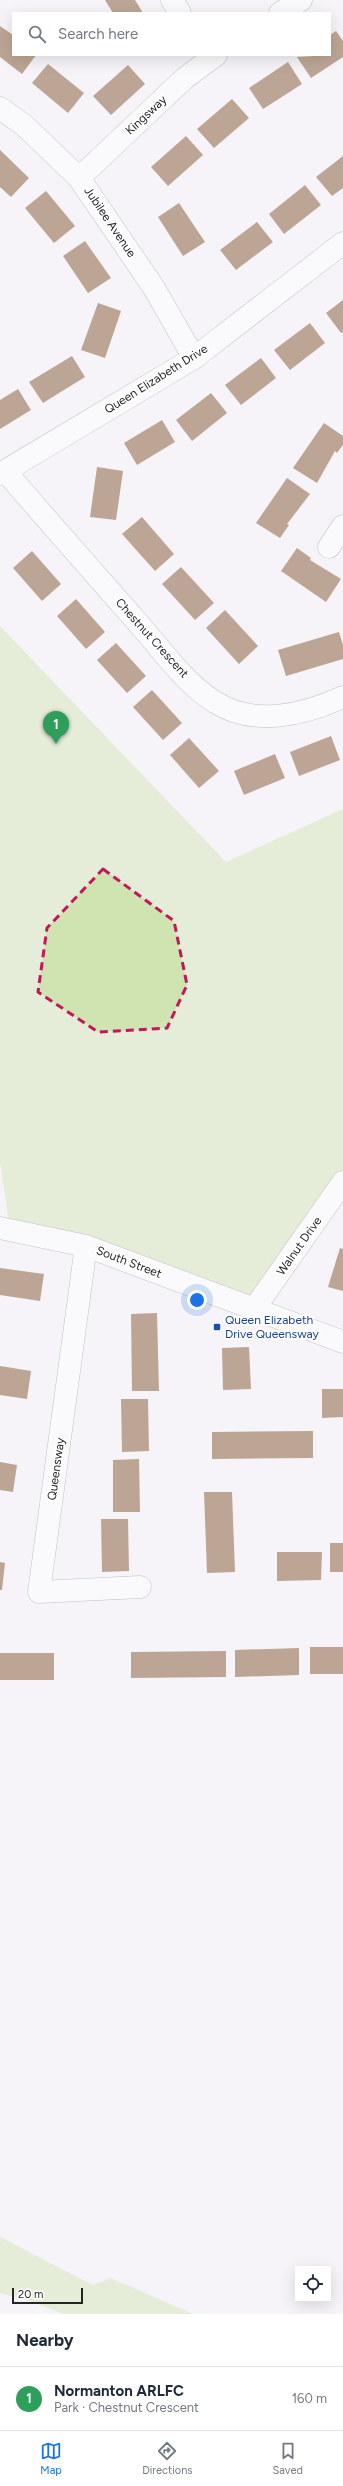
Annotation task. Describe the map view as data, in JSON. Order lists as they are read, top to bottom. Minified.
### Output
{"streets":{"street":["Kingsway","Jubilee Avenue","Queen Elizabeth Drive","Chestnut Crescent","Walnut Drive","South Street","Queensway"]},"crossings":[["Kingsway","Jubilee Avenue"],["Jubilee Avenue","Queen Elizabeth Drive"],["Queen Elizabeth Drive","Chestnut Crescent"],["Walnut Drive","South Street"],["South Street","Queensway"]],"places":{"transit":["Queen Elizabeth Drive Queensway"]},"scale_bar":"20 m","page":{"search":"Search here","pins":"1","scale":"20 m","heading":"Nearby","list":[{"mark":"1","name":"Normanton ARLFC","note":"Park · Chestnut Crescent","value":"160 m"}],"nav":["Map","Directions","Saved"]}}
